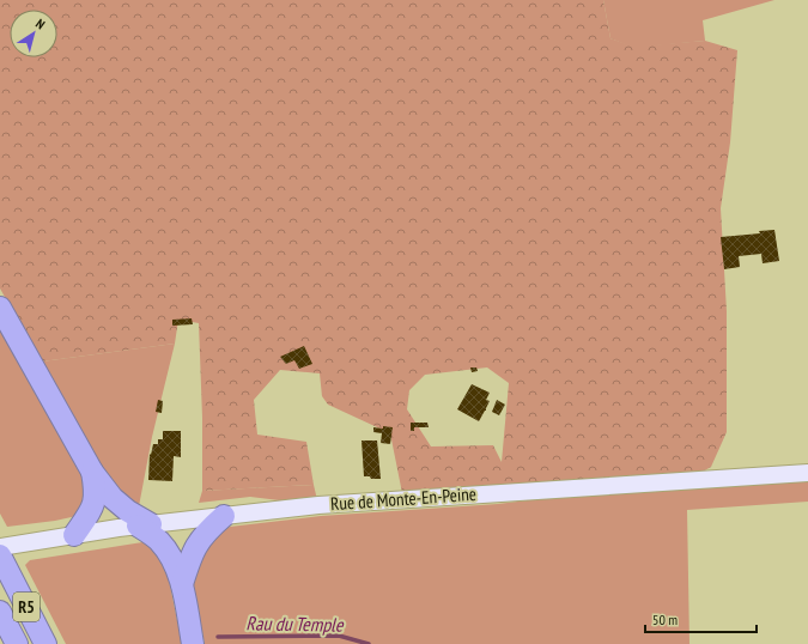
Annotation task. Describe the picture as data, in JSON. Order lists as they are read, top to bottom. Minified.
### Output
{"streets":{"highway":["R5"],"main road":["Rue de Monte-En-Peine"]},"water":["Rau du Temple"],"scale_bar":"50 m","north":"top right"}
